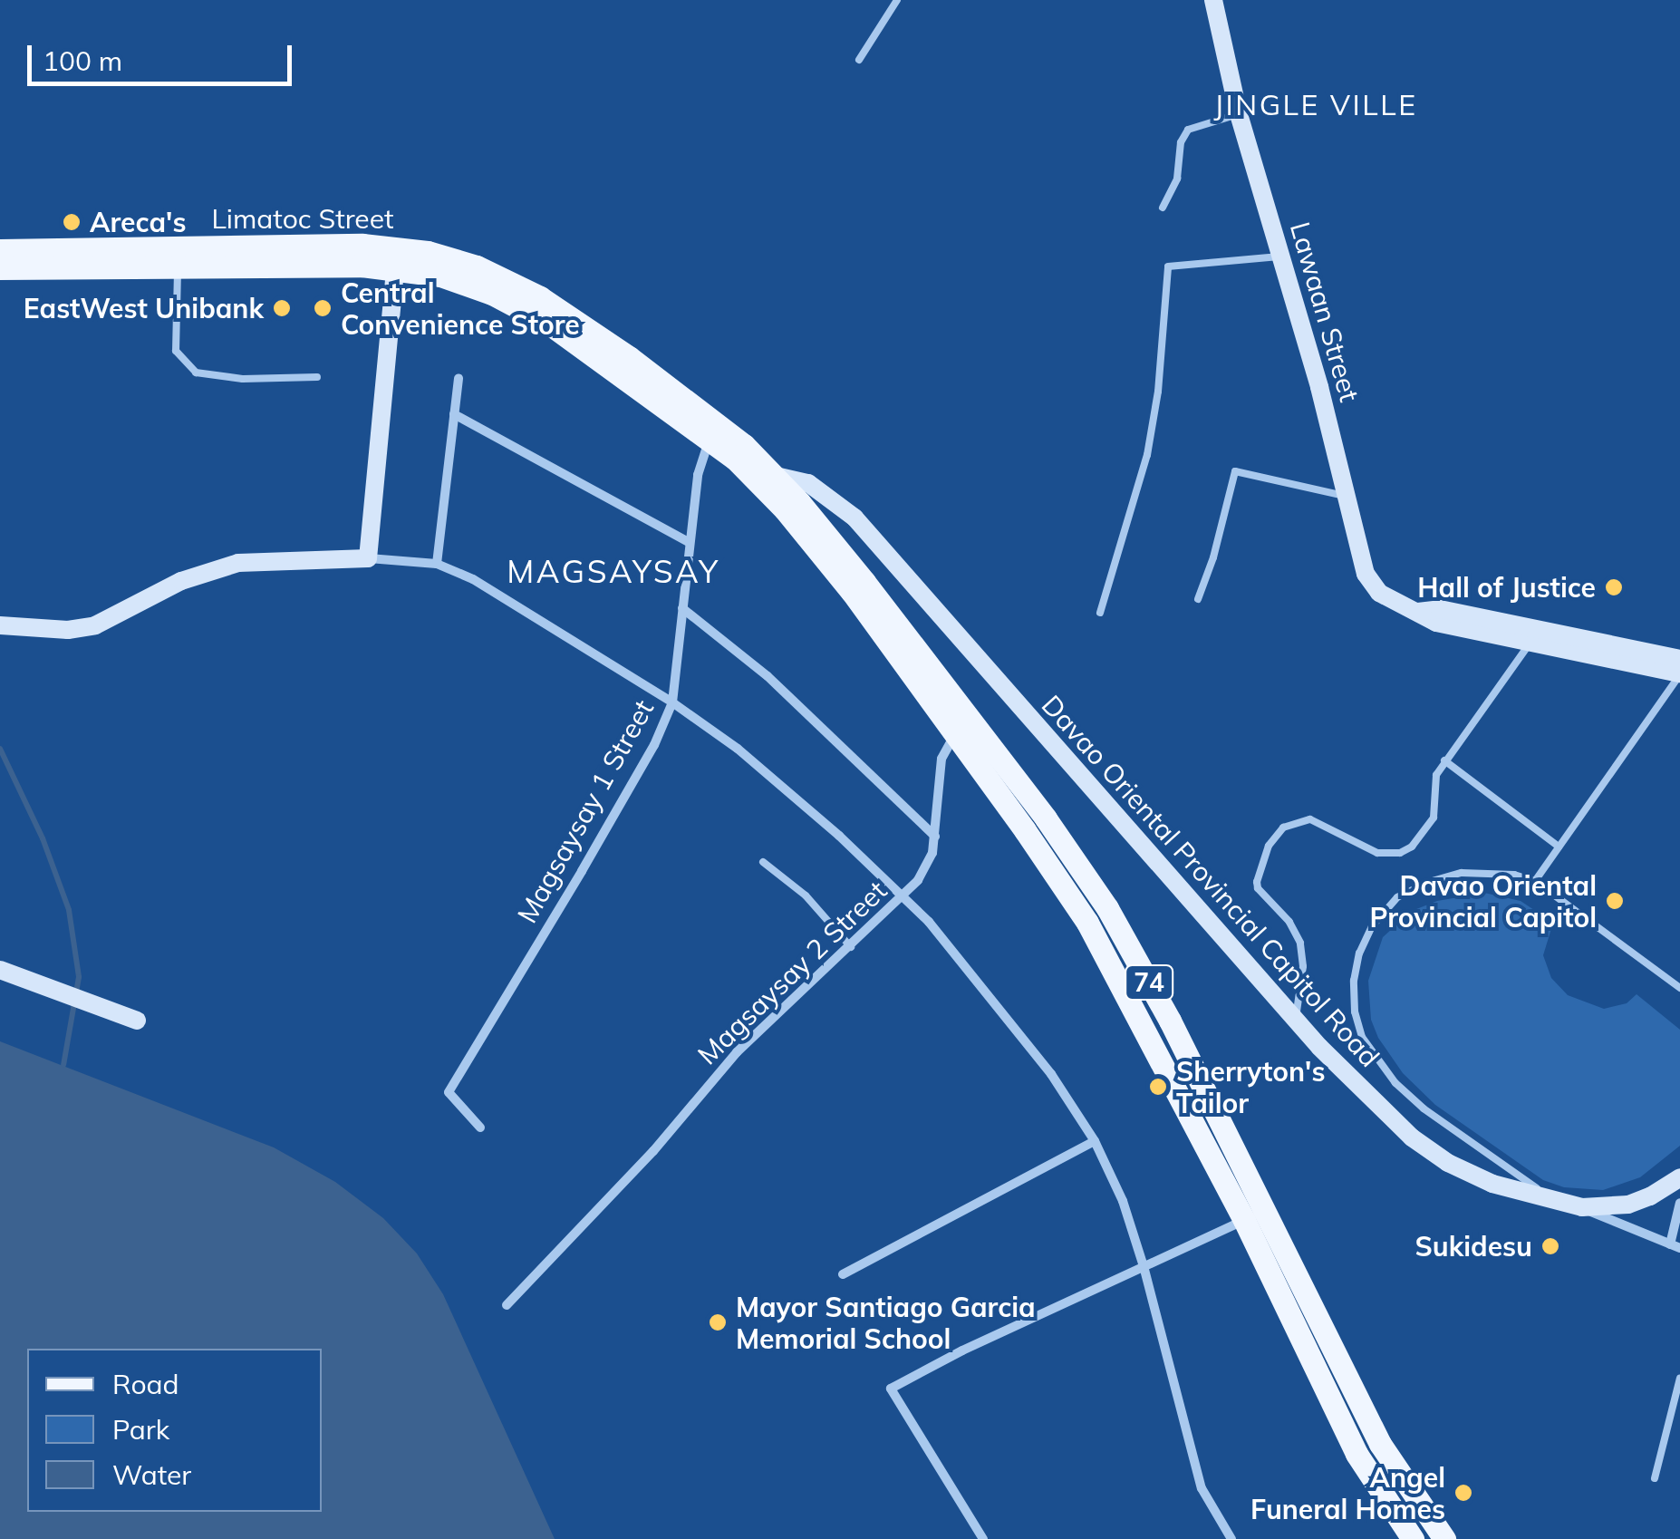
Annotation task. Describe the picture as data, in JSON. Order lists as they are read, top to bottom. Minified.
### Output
{"streets":{"main road":["Limatoc Street","74"],"street":["Lawaan Street","Magsaysay 1 Street","Davao Oriental Provincial Capitol Road","Magsaysay 2 Street"]},"crossings":[["Limatoc Street","Magsaysay 1 Street"],["Limatoc Street","Davao Oriental Provincial Capitol Road"],["Limatoc Street","74"],["Davao Oriental Provincial Capitol Road","74"],["Magsaysay 2 Street","74"]],"districts":["JINGLE VILLE","MAGSAYSAY"],"places":["Areca's","EastWest Unibank","Central Convenience Store","Hall of Justice","Davao Oriental Provincial Capitol","Sherryton's Tailor","Sukidesu","Mayor Santiago Garcia Memorial School","Angel Funeral Homes"],"legend":["Road","Park","Water"],"scale_bar":"100 m"}
